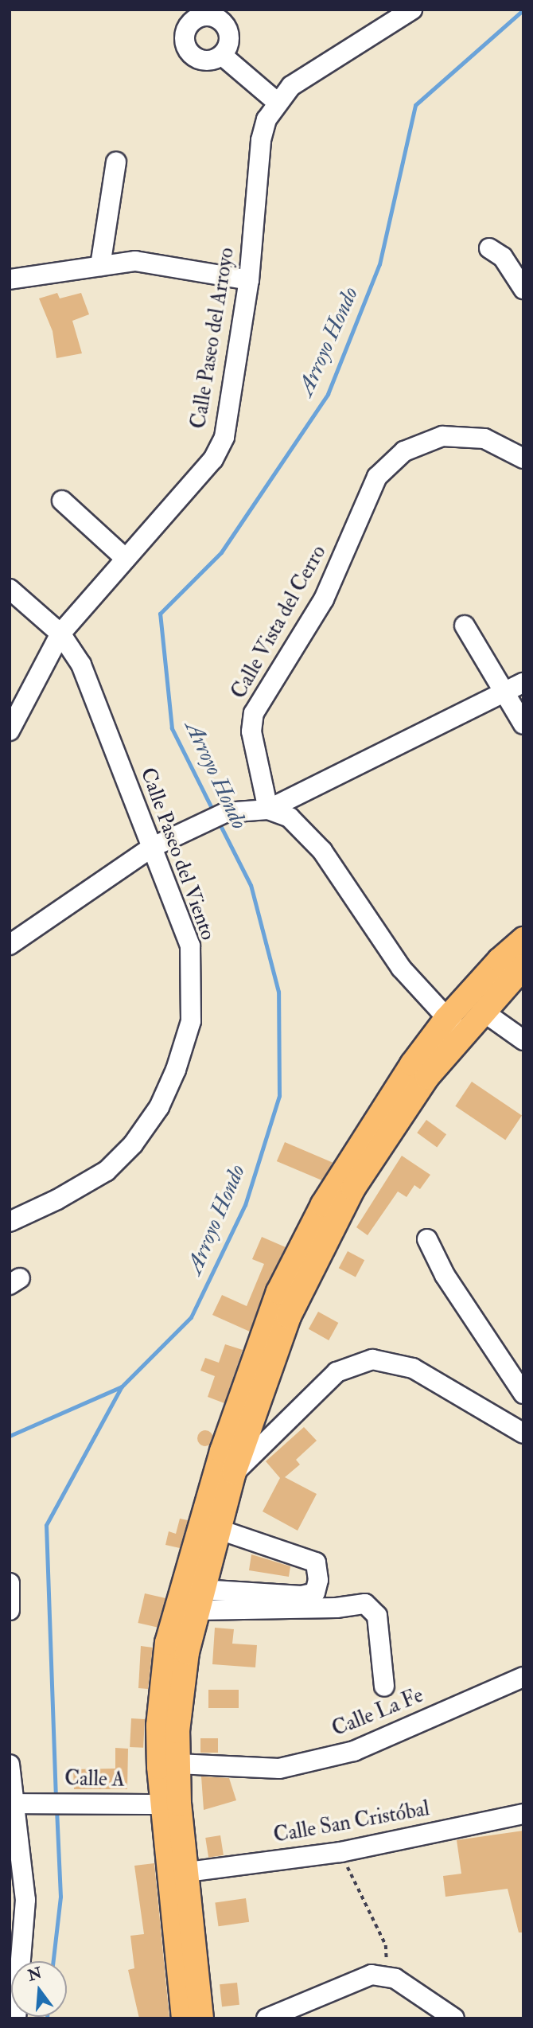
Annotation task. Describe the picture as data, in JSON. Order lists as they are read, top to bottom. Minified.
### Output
{"streets":{"street":["Calle Paseo del Arroyo","Calle Vista del Cerro","Calle Paseo del Viento","Calle La Fe","Calle A","Calle San Cristóbal"]},"crossings":[["Calle Paseo del Arroyo","Calle Paseo del Viento"]],"water":["Arroyo Hondo"],"north":"top"}
